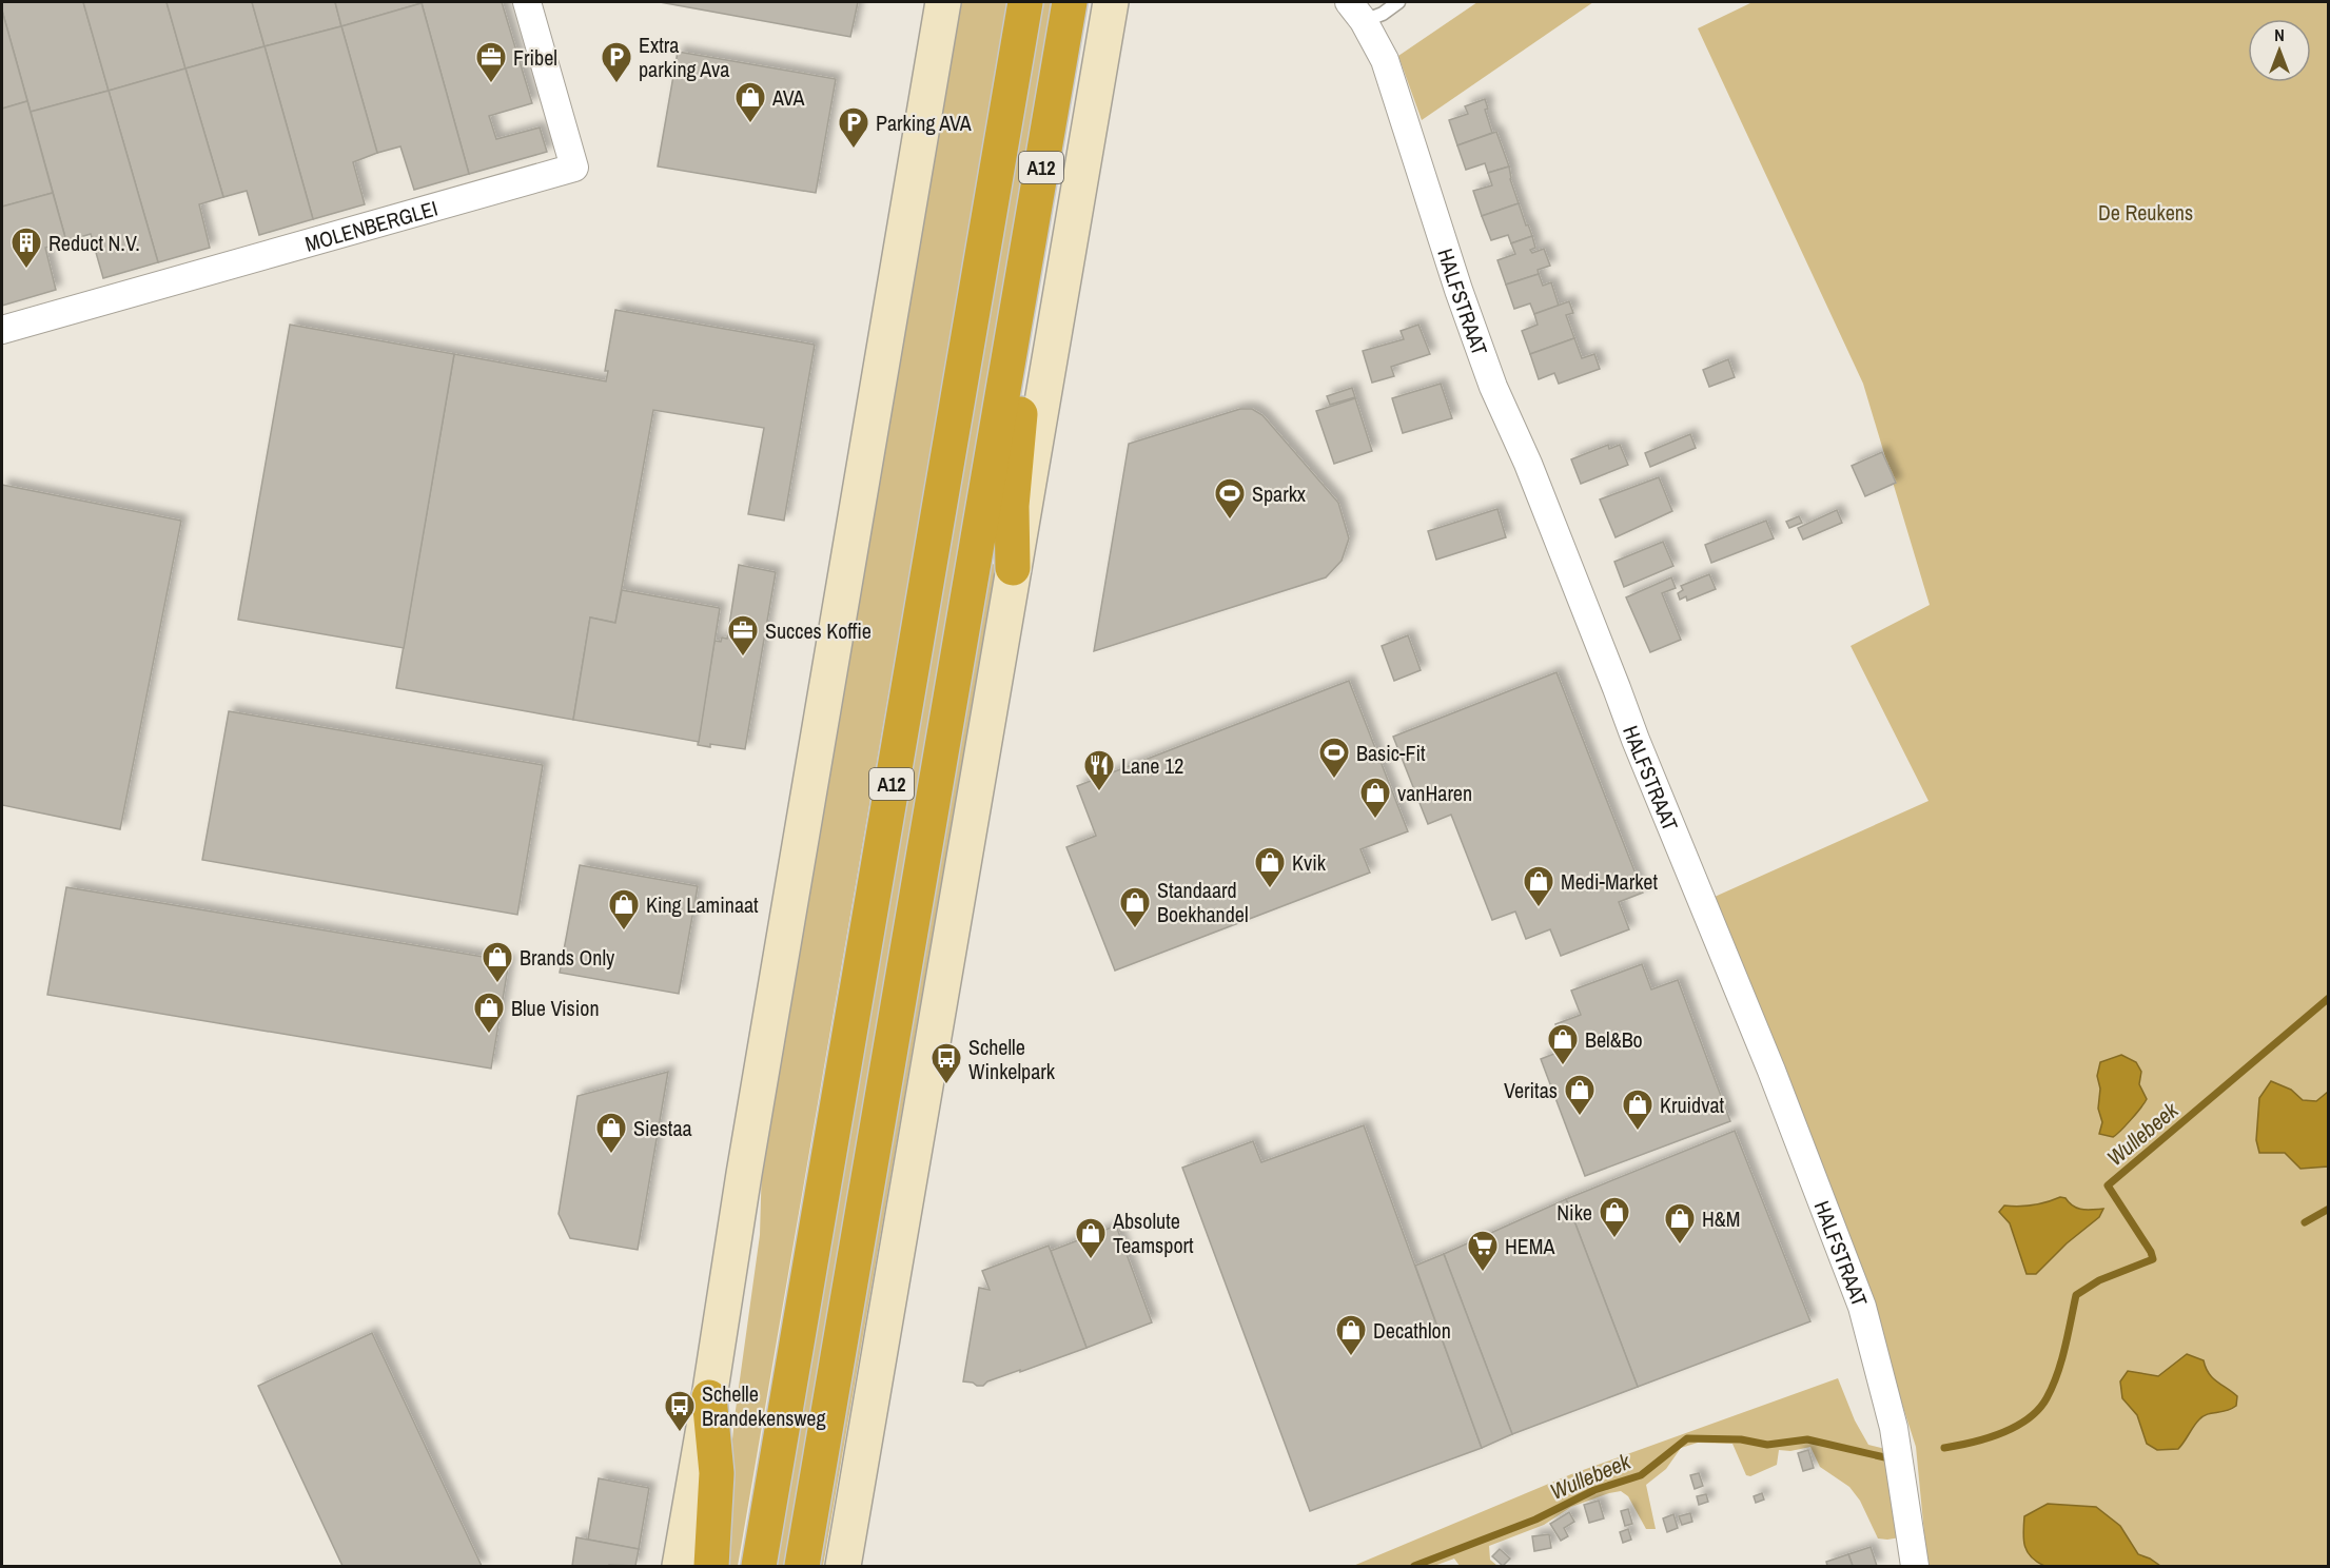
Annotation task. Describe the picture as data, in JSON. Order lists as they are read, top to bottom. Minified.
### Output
{"streets":{"highway":["A12"],"street":["MOLENBERGLEI","HALFSTRAAT"]},"water":["Wullebeek"],"parks":["De Reukens"],"places":{"office":["Fribel","Succes Koffie"],"parking":["Extra parking Ava","Parking AVA"],"shop":["AVA","vanHaren","Kvik","Medi-Market","Standaard Boekhandel","King Laminaat","Brands Only","Blue Vision","Bel&Bo","Veritas","Kruidvat","Siestaa","Nike","H&M","Absolute Teamsport","Decathlon"],"building":["Reduct N.V."],"sports":["Sparkx","Basic-Fit"],"restaurant":["Lane 12"],"bus stop":["Schelle Winkelpark","Schelle Brandekensweg"],"supermarket":["HEMA"]},"north":"top"}
